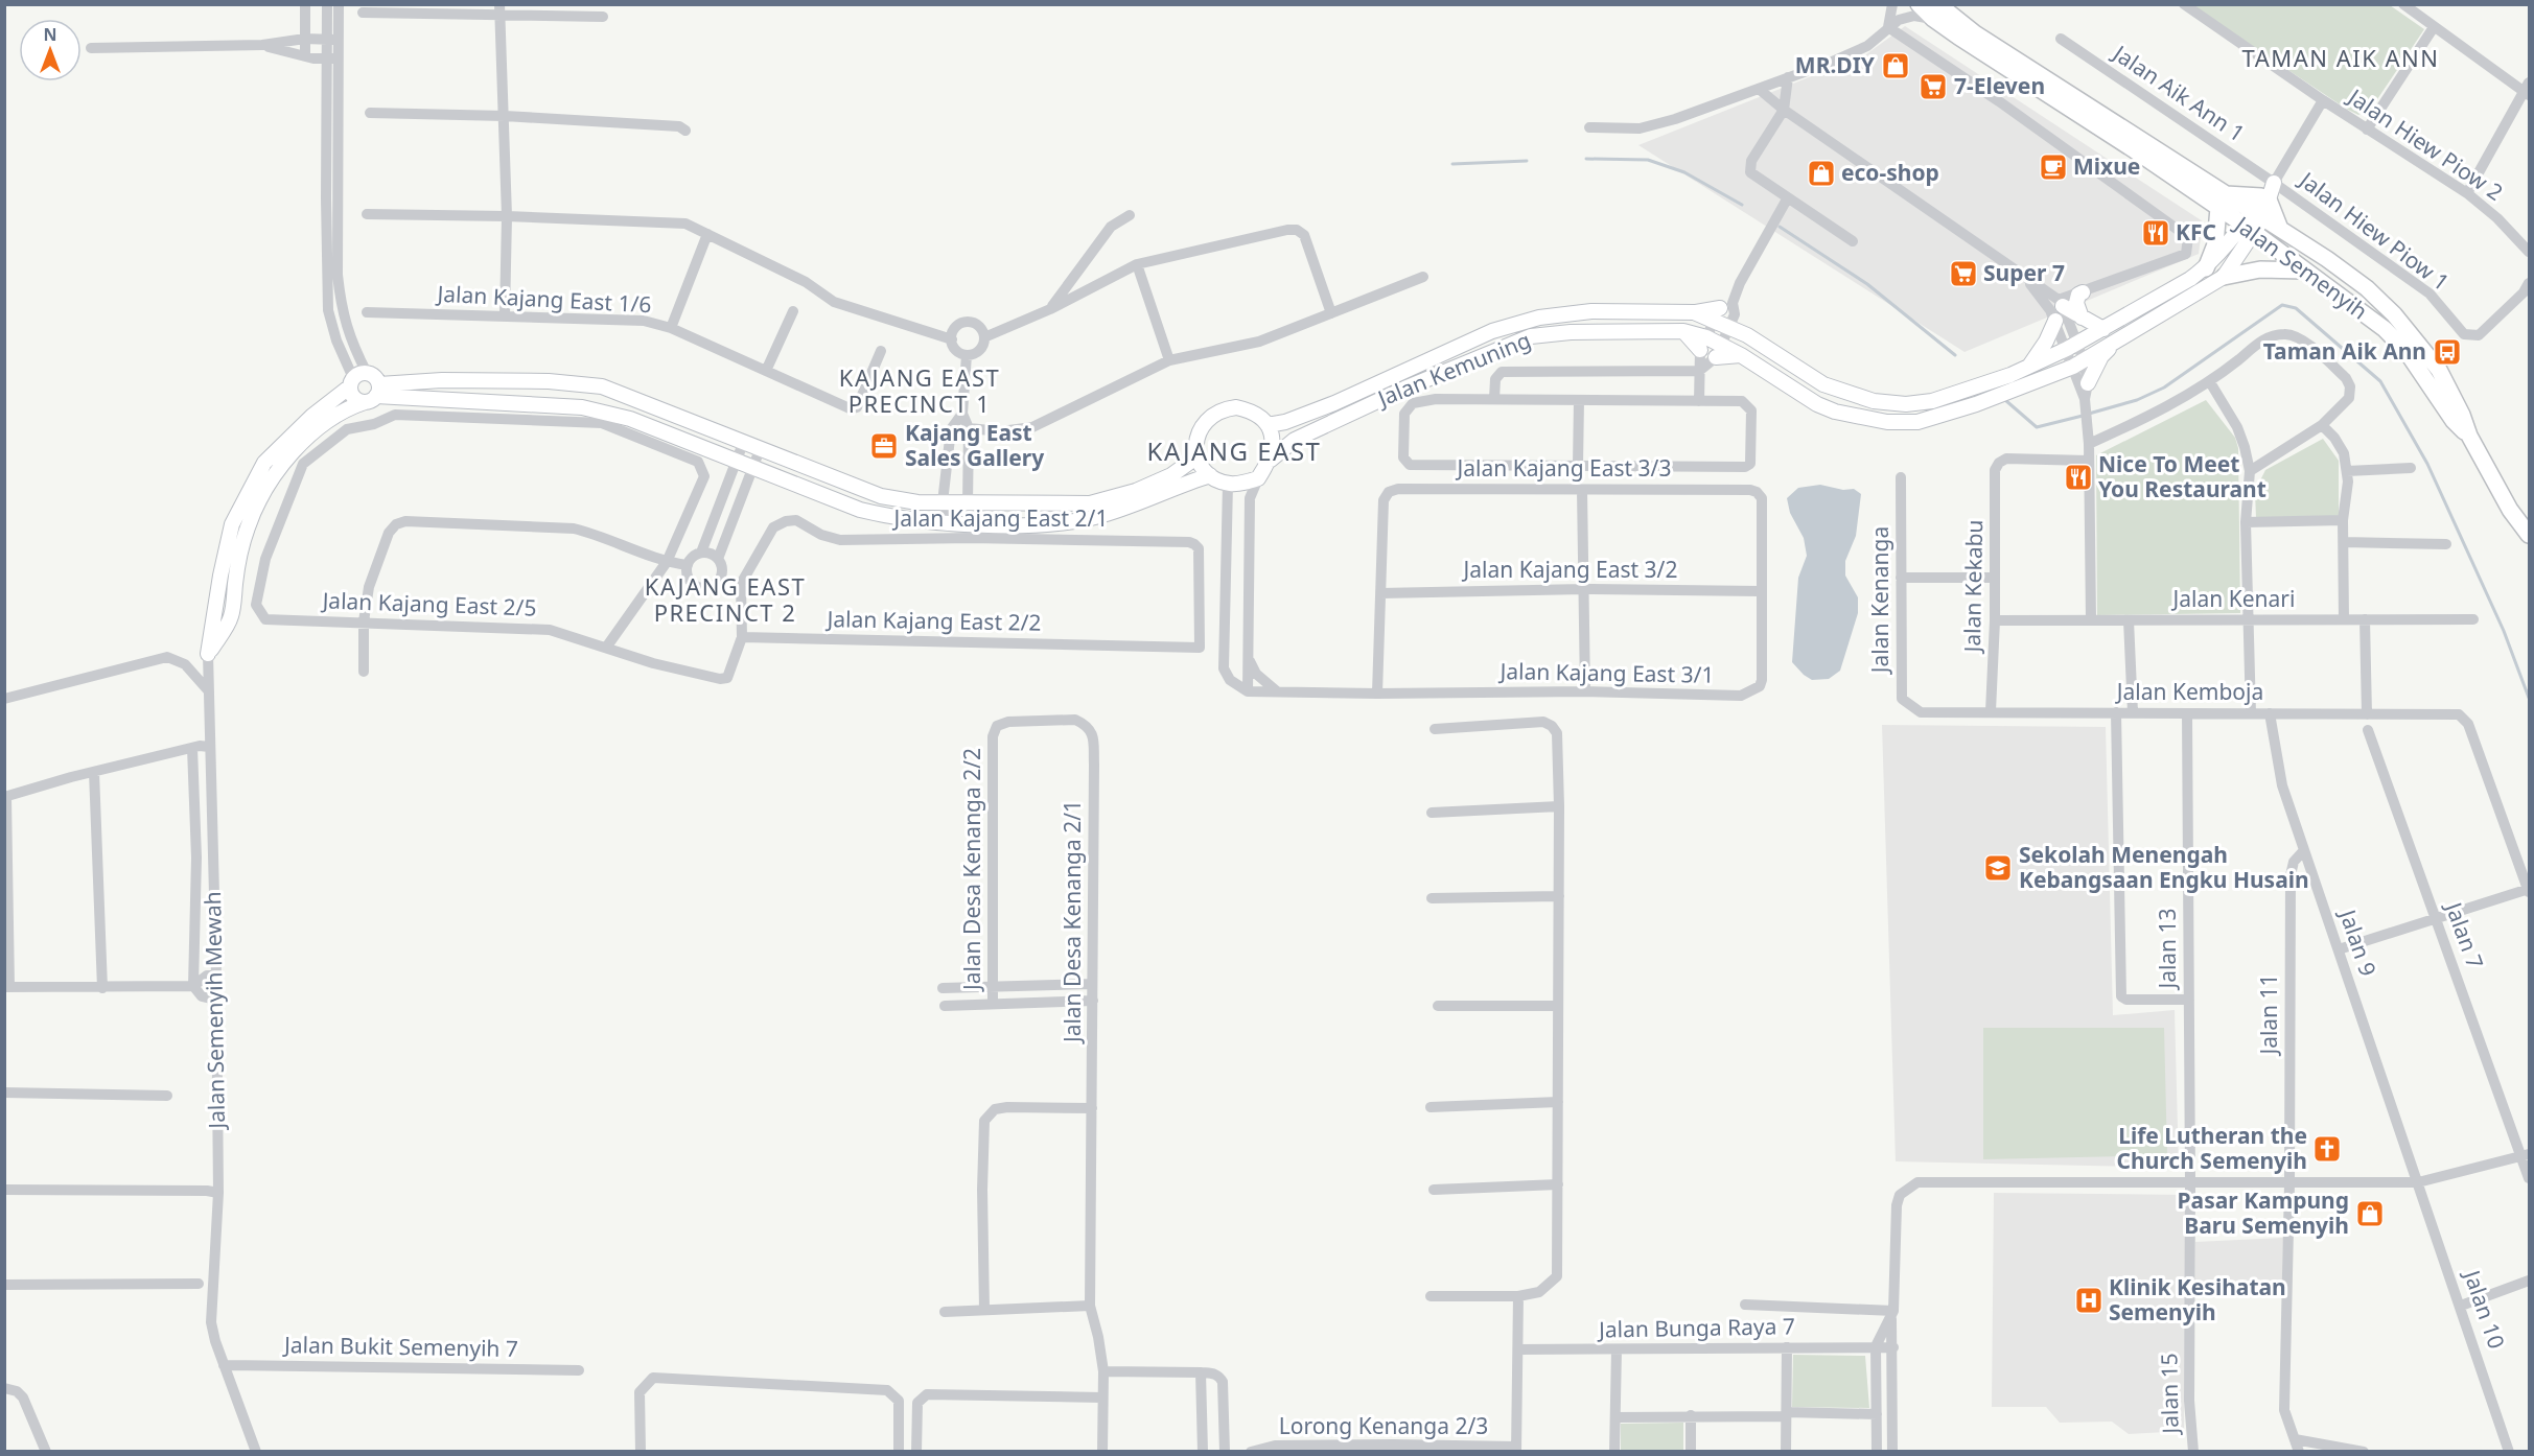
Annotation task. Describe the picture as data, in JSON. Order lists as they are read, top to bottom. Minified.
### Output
{"streets":{"main road":["Jalan Semenyih"],"street":["Jalan Aik Ann 1","Jalan Hiew Piow 2","Jalan Hiew Piow 1","Jalan Kajang East 1/6","Jalan Kemuning","Jalan Kajang East 3/3","Jalan Kajang East 2/1","Jalan Kajang East 3/2","Jalan Kekabu","Jalan Kenanga","Jalan Kenari","Jalan Kajang East 2/5","Jalan Kajang East 2/2","Jalan Kajang East 3/1","Jalan Kemboja","Jalan Desa Kenanga 2/2","Jalan Desa Kenanga 2/1","Jalan 7","Jalan 9","Jalan 13","Jalan Semenyih Mewah","Jalan 11","Jalan 10","Jalan Bunga Raya 7","Jalan Bukit Semenyih 7","Jalan 15","Lorong Kenanga 2/3"]},"crossings":[["Jalan Aik Ann 1","Jalan Hiew Piow 1"],["Jalan Semenyih","Jalan Kemuning"],["Jalan Kajang East 3/3","Jalan Kajang East 3/2"],["Jalan Kajang East 3/3","Jalan Kajang East 3/1"],["Jalan Kajang East 2/1","Jalan Kajang East 2/2"],["Jalan Kajang East 3/2","Jalan Kajang East 3/1"],["Jalan Kekabu","Jalan Kenari"],["Jalan Kekabu","Jalan Kemboja"],["Jalan Kenanga","Jalan Kemboja"],["Jalan Kajang East 2/5","Jalan Kajang East 2/2"],["Jalan Kemboja","Jalan 9"],["Jalan Kemboja","Jalan 13"],["Jalan Desa Kenanga 2/2","Jalan Desa Kenanga 2/1"],["Jalan 9","Jalan 11"],["Jalan 9","Jalan 10"],["Jalan 13","Jalan 15"],["Jalan Semenyih Mewah","Jalan Bukit Semenyih 7"]],"districts":["TAMAN AIK ANN","KAJANG EAST PRECINCT 1","KAJANG EAST","KAJANG EAST PRECINCT 2"],"places":{"shop":["MR.DIY","eco-shop","Pasar Kampung Baru Semenyih"],"supermarket":["7-Eleven","Super 7"],"cafe":["Mixue"],"restaurant":["KFC","Nice To Meet You Restaurant"],"bus stop":["Taman Aik Ann"],"office":["Kajang East Sales Gallery"],"school or university":["Sekolah Menengah Kebangsaan Engku Husain"],"church":["Life Lutheran the Church Semenyih"],"hospital":["Klinik Kesihatan Semenyih"]},"north":"top"}
